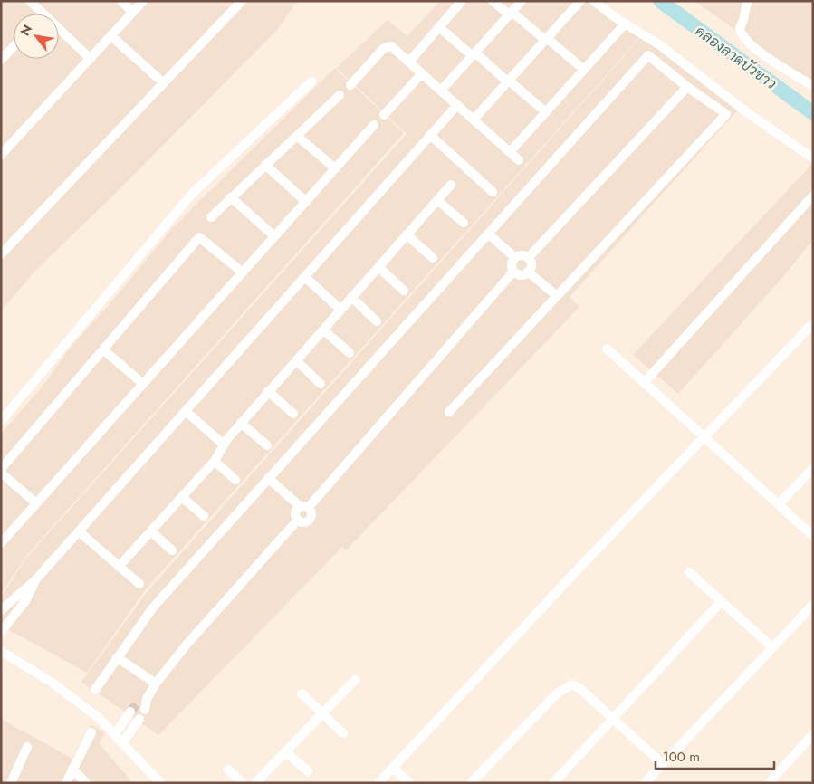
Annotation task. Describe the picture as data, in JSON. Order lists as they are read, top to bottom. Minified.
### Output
{"water":["คลองลาดบัวขาว"],"scale_bar":"100 m","north":"top left"}
